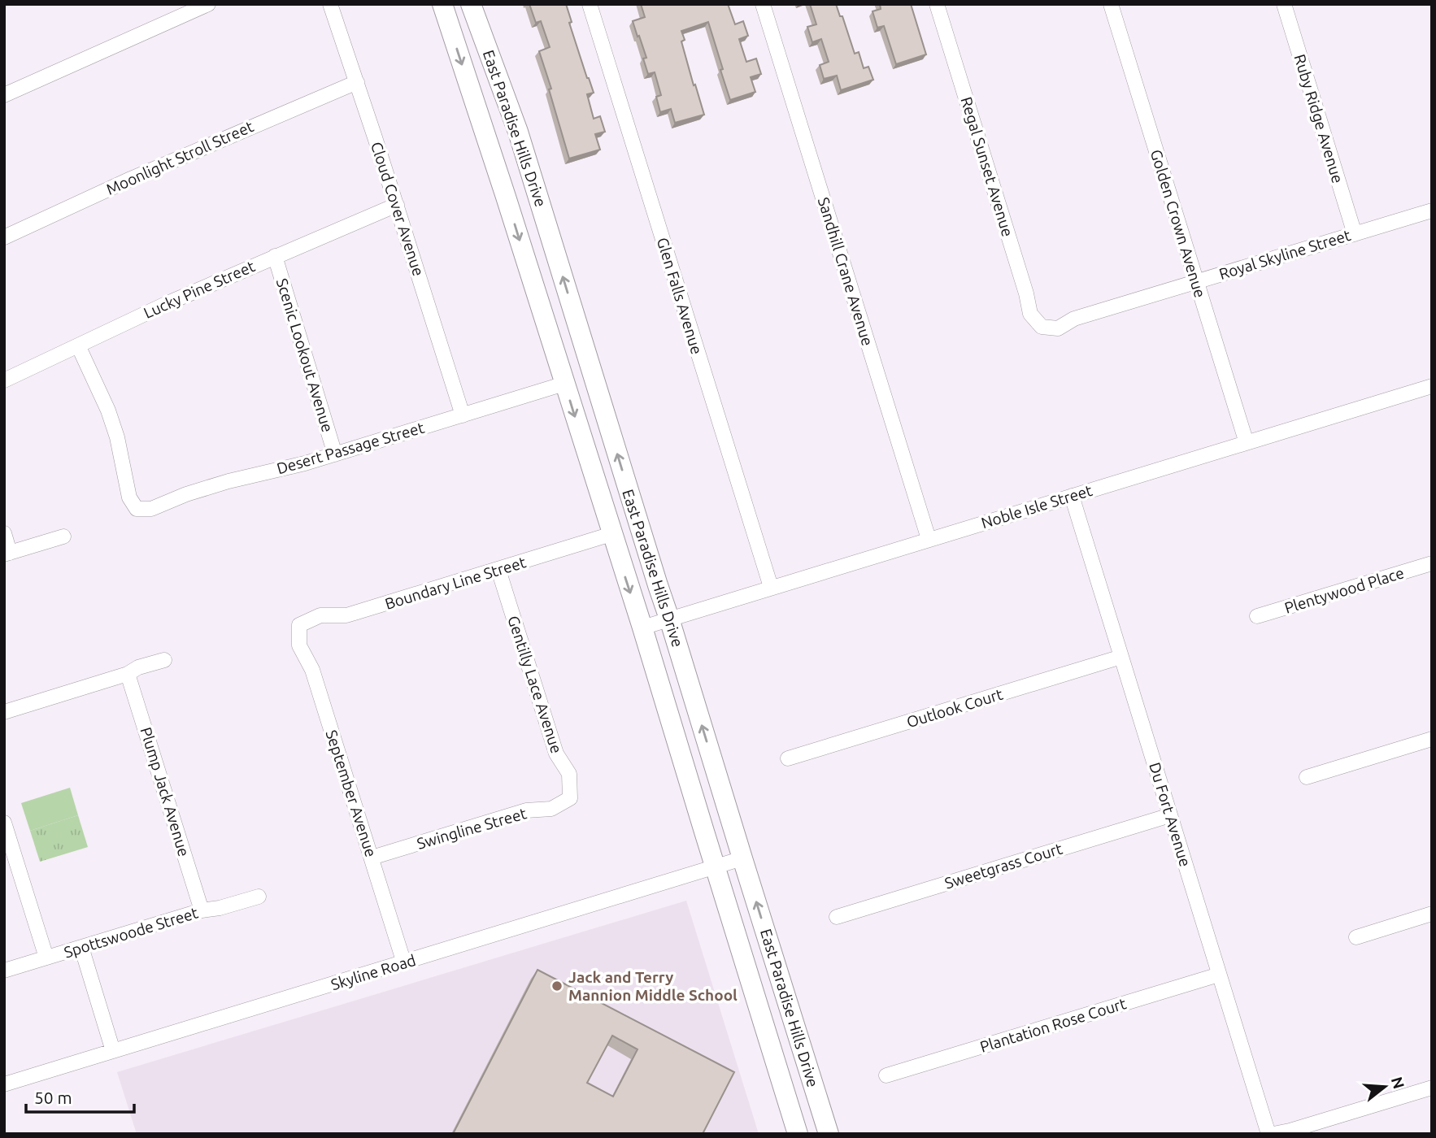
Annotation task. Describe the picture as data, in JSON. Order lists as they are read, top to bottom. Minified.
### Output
{"streets":{"main road":["East Paradise Hills Drive"],"street":["Ruby Ridge Avenue","Moonlight Stroll Street","Regal Sunset Avenue","Cloud Cover Avenue","Golden Crown Avenue","Royal Skyline Street","Sandhill Crane Avenue","Lucky Pine Street","Glen Falls Avenue","Scenic Lookout Avenue","Desert Passage Street","Noble Isle Street","Boundary Line Street","Plentywood Place","Gentilly Lace Avenue","Outlook Court","Plump Jack Avenue","September Avenue","Du Fort Avenue","Swingline Street","Sweetgrass Court","Spottswoode Street","Skyline Road","Plantation Rose Court"]},"crossings":[["Ruby Ridge Avenue","Royal Skyline Street"],["East Paradise Hills Drive","Desert Passage Street"],["East Paradise Hills Drive","Noble Isle Street"],["East Paradise Hills Drive","Boundary Line Street"],["East Paradise Hills Drive","Skyline Road"],["Moonlight Stroll Street","Cloud Cover Avenue"],["Regal Sunset Avenue","Royal Skyline Street"],["Cloud Cover Avenue","Lucky Pine Street"],["Cloud Cover Avenue","Desert Passage Street"],["Golden Crown Avenue","Royal Skyline Street"],["Golden Crown Avenue","Noble Isle Street"],["Sandhill Crane Avenue","Noble Isle Street"],["Lucky Pine Street","Scenic Lookout Avenue"],["Lucky Pine Street","Desert Passage Street"],["Glen Falls Avenue","Noble Isle Street"],["Scenic Lookout Avenue","Desert Passage Street"],["Noble Isle Street","Du Fort Avenue"],["Boundary Line Street","Gentilly Lace Avenue"],["Boundary Line Street","September Avenue"],["Gentilly Lace Avenue","Swingline Street"],["Outlook Court","Du Fort Avenue"],["Plump Jack Avenue","Spottswoode Street"],["September Avenue","Swingline Street"],["September Avenue","Skyline Road"],["Du Fort Avenue","Sweetgrass Court"],["Du Fort Avenue","Plantation Rose Court"]],"places":["Jack and Terry Mannion Middle School"],"scale_bar":"50 m","north":"right"}
